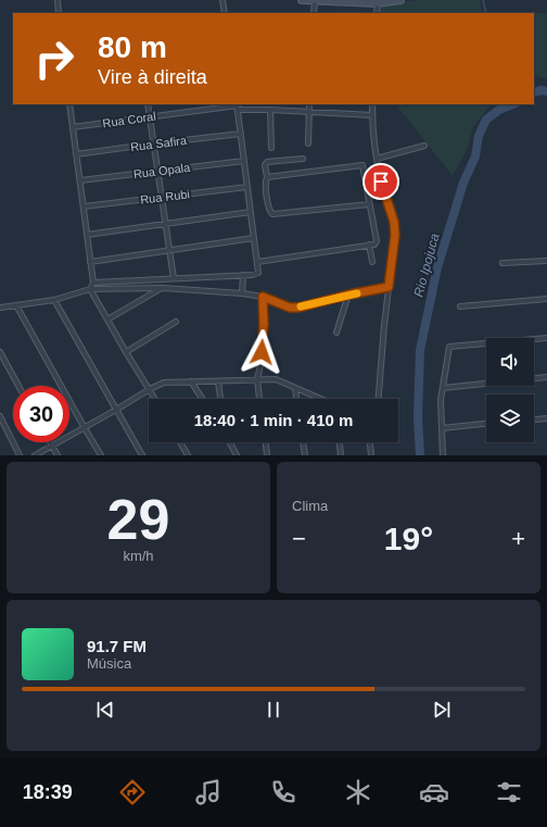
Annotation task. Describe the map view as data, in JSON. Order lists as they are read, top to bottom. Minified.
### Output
{"streets":{"street":["Rua Coral","Rua Safira","Rua Opala","Rua Rubi"]},"water":["Rio Ipojuca"],"page":{"turn":["80 m","Vire à direita"],"limit":"30","trip":"18:40 · 1 min · 410 m","tile":[["29","km/h"],"Clima"],"heat":["−","19°","+"],"song":["91.7 FM","Música"],"tabs":"18:39"}}
